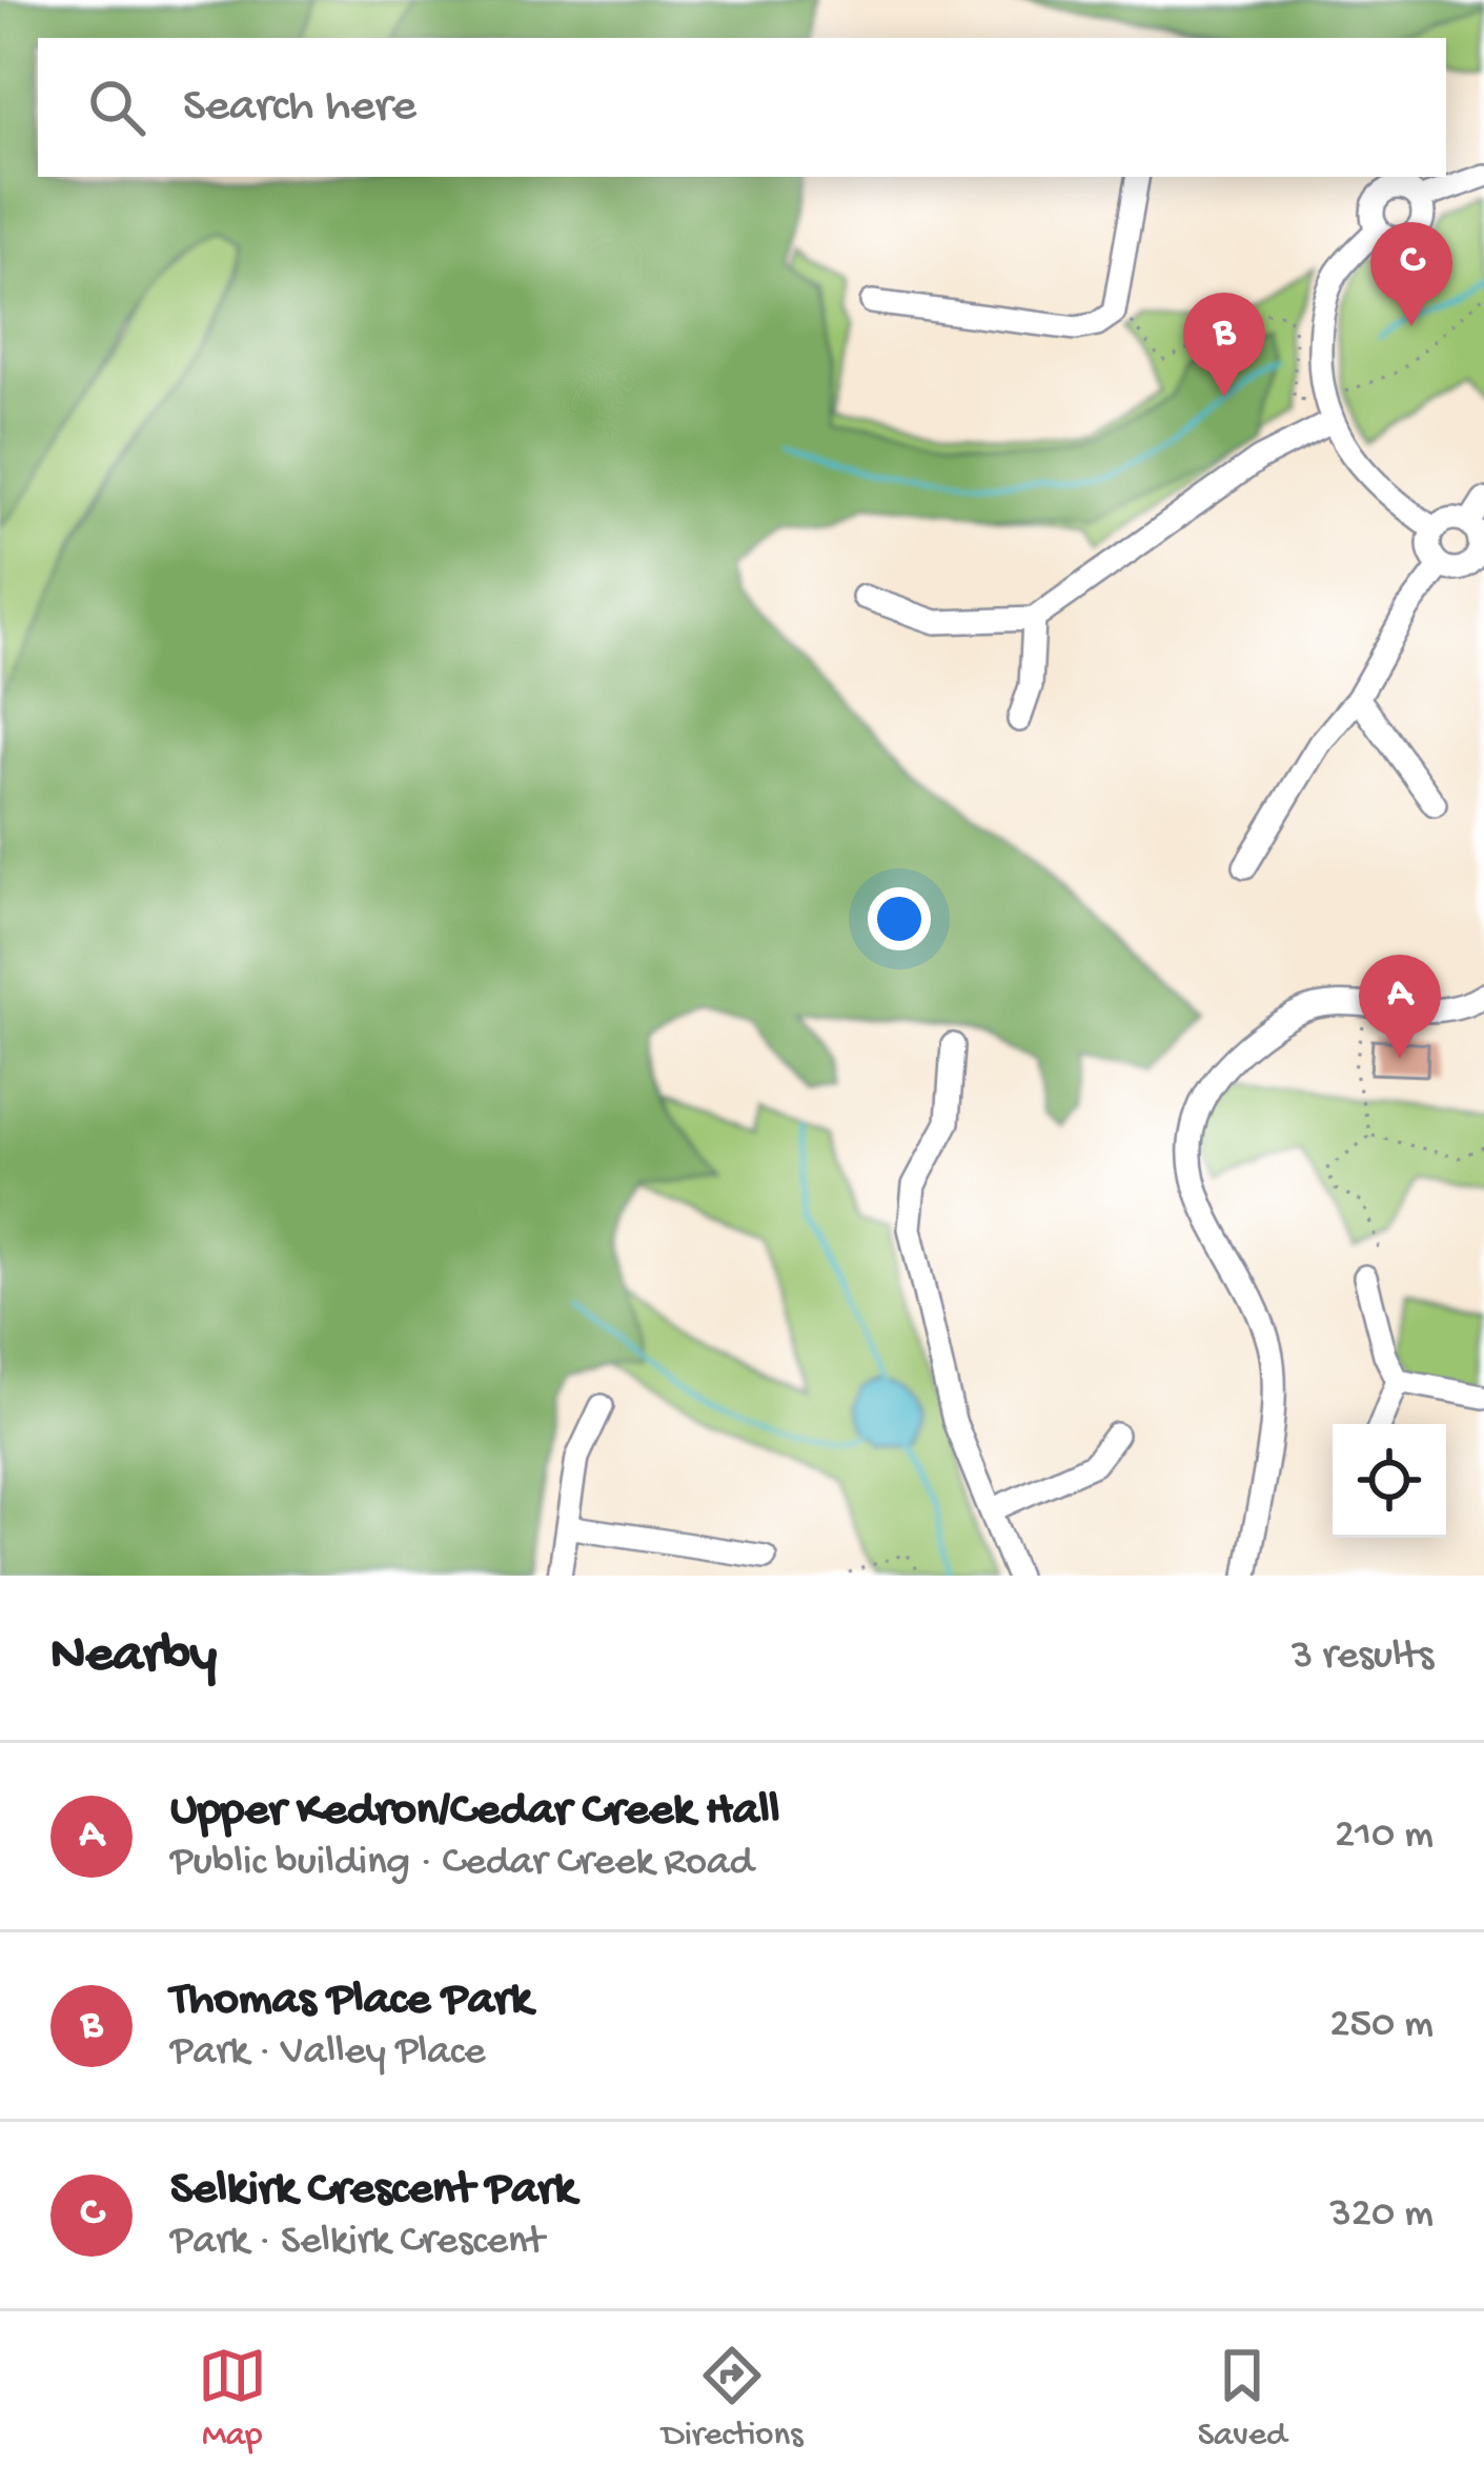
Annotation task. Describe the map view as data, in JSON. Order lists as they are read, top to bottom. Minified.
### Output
{"page":{"search":"Search here","pins":["C","B","A"],"heading":["Nearby","3 results"],"list":[{"mark":"A","name":"Upper Kedron/Cedar Creek Hall","note":"Public building · Cedar Creek Road","value":"210 m"},{"mark":"B","name":"Thomas Place Park","note":"Park · Valley Place","value":"250 m"},{"mark":"C","name":"Selkirk Crescent Park","note":"Park · Selkirk Crescent","value":"320 m"}],"nav":["Map","Directions","Saved"]}}
